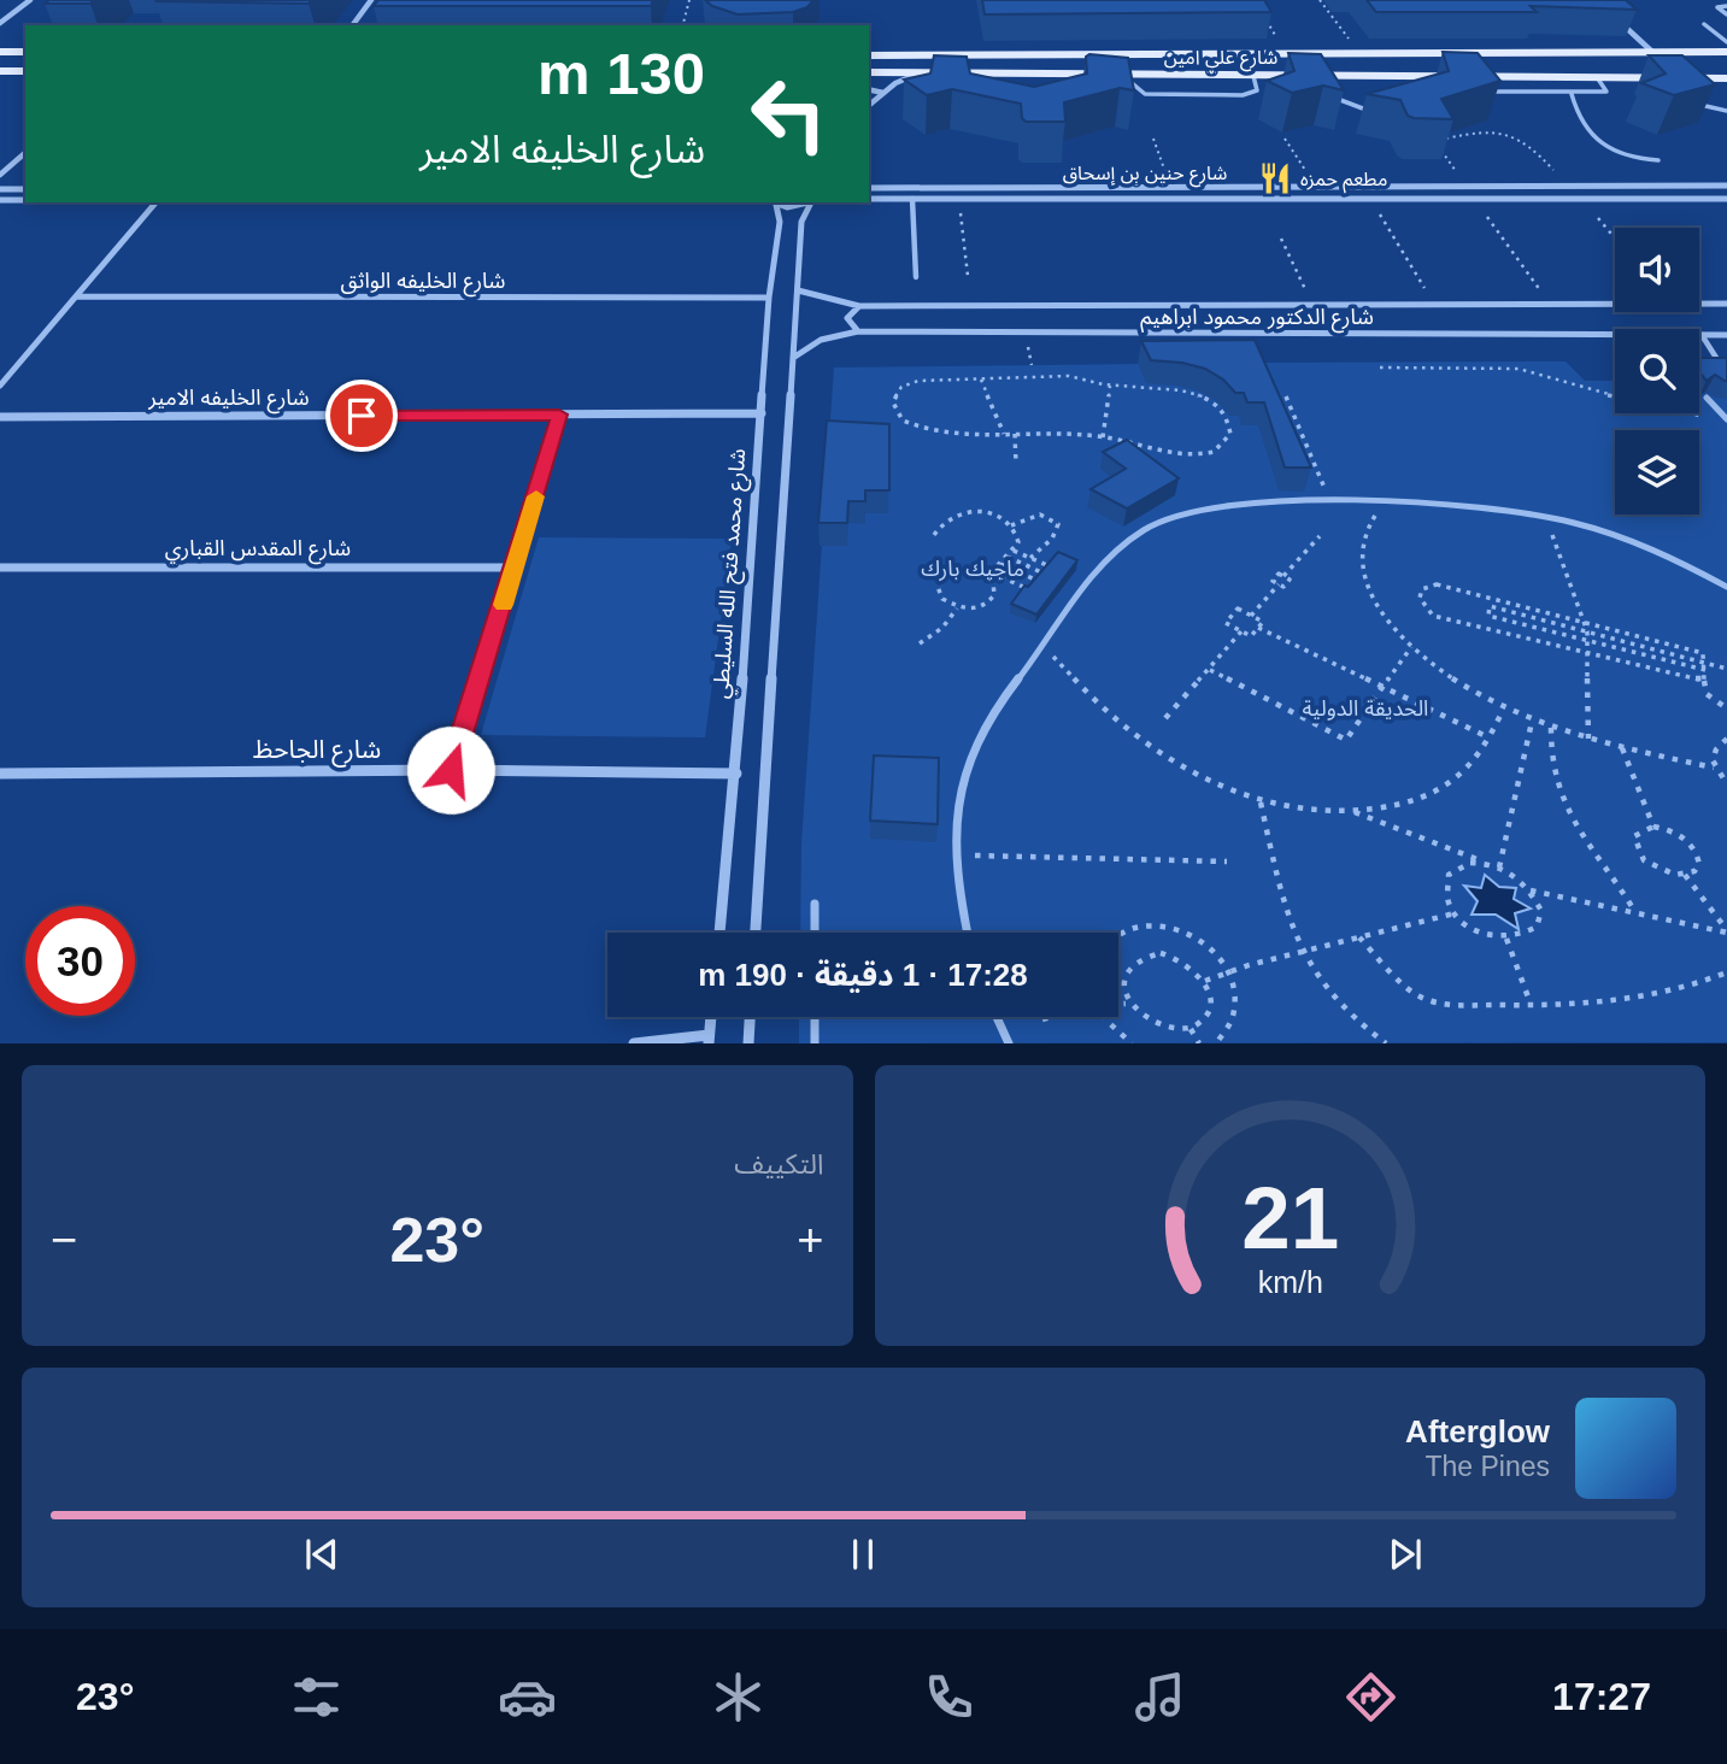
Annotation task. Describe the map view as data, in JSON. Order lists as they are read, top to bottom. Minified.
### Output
{"streets":{"main road":["شارع علي امين"],"street":["شارع حنين بن إسحاق","شارع الخليفه الواثق","شارع الدكتور محمود ابراهيم","شارع الخليفه الامير","شارع المقدس القباري","شارع محمد فتح الله السليطي","شارع الجاحظ"]},"crossings":[["شارع الخليفه الواثق","شارع محمد فتح الله السليطي"],["شارع الخليفه الامير","شارع محمد فتح الله السليطي"],["شارع محمد فتح الله السليطي","شارع الجاحظ"]],"parks":["ماجيك بارك","الحديقة الدولية"],"places":{"restaurant":["مطعم حمزه"]},"page":{"turn":["130 m","شارع الخليفه الامير"],"limit":"30","trip":"17:28 · 1 دقيقة · 190 m","tile":"التكييف","heat":["−","23°","+"],"song":["Afterglow","The Pines"],"tabs":["17:27","23°"],"gauge":["21","km/h"]}}
